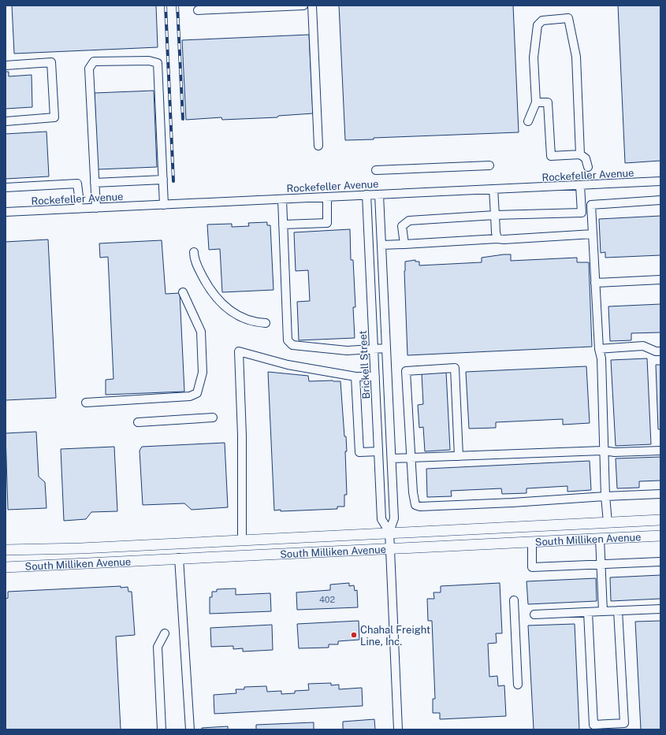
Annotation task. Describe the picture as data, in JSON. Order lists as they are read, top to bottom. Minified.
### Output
{"streets":{"main road":["South Milliken Avenue"],"street":["Rockefeller Avenue","Brickell Street"]},"crossings":[["Rockefeller Avenue","Brickell Street"],["Brickell Street","South Milliken Avenue"]],"places":["Chahal Freight Line, Inc."],"house_numbers":["402"]}
